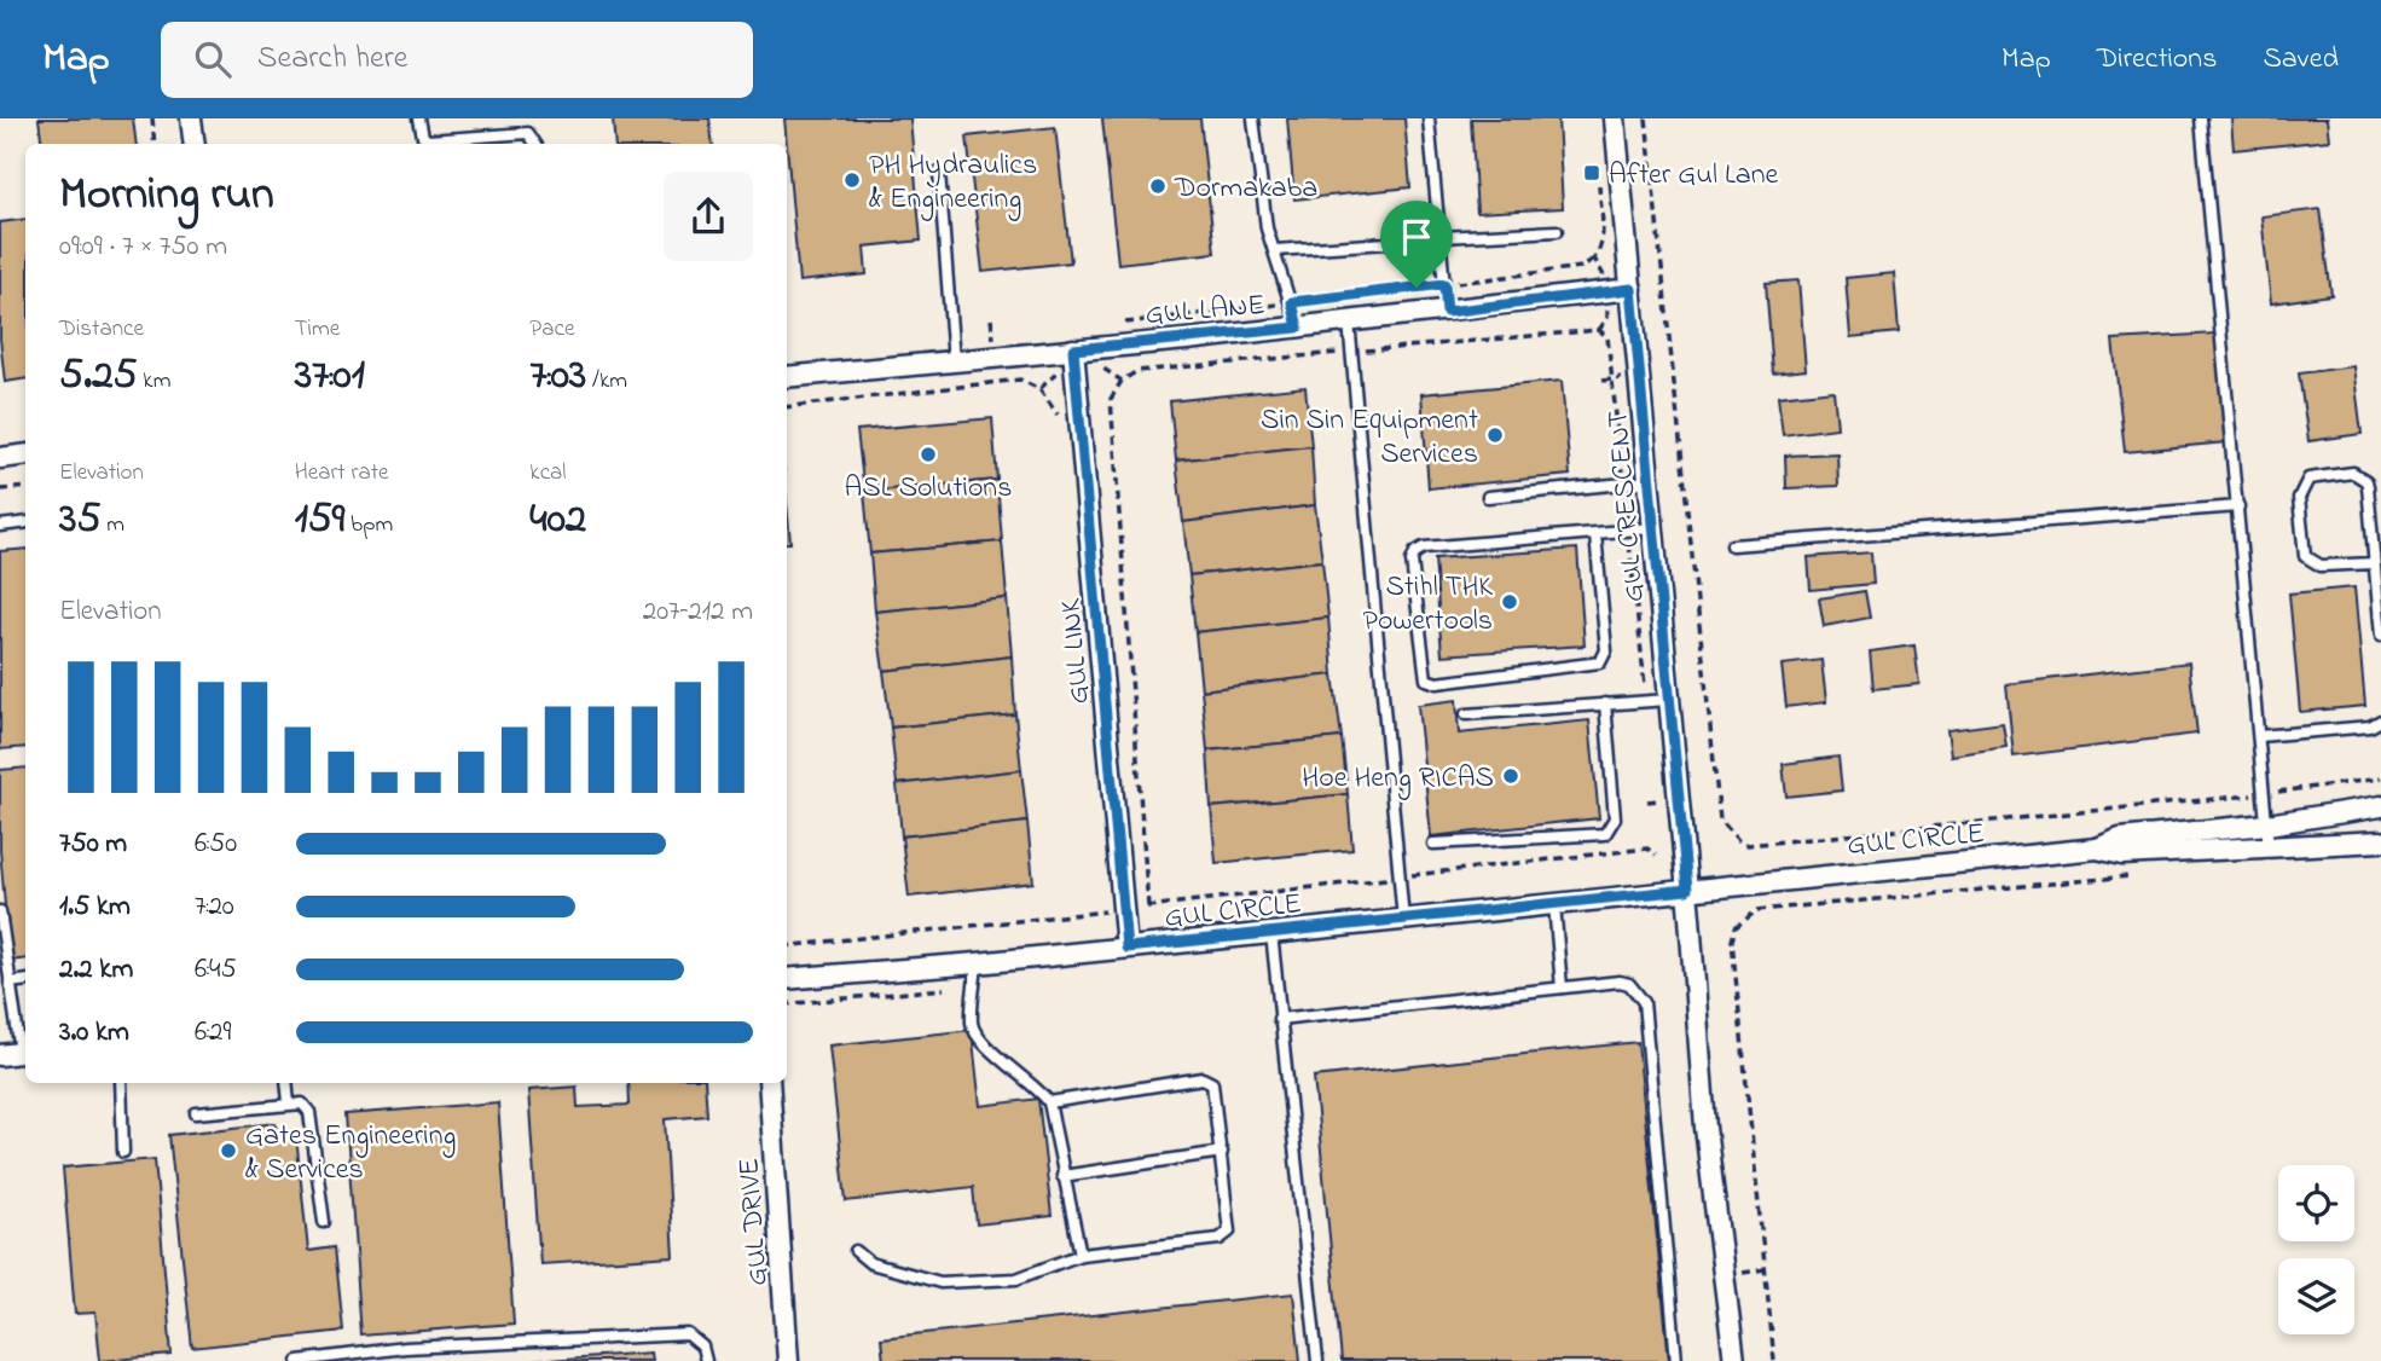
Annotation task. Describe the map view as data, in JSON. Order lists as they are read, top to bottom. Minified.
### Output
{"streets":{"street":["GUL LANE","GUL CRESCENT","GUL LINK","GUL CIRCLE","GUL DRIVE"]},"crossings":[["GUL LANE","GUL CRESCENT"],["GUL LANE","GUL LINK"],["GUL CRESCENT","GUL CIRCLE"],["GUL LINK","GUL CIRCLE"]],"places":{"transit":["After Gul Lane"],"other":["PH Hydraulics & Engineering","Dormakaba","Sin Sin Equipment Services","ASL Solutions","Stihl THK Powertools","Hoe Heng RICAS","Gates Engineering & Services"]},"page":{"header":"Map","search":"Search here","nav":["Map","Directions","Saved"],"heading":["Morning run","09:09 · 7 × 750 m"],"stats":[["Distance","5.25 km"],["Time","37:01"],["Pace","7:03 /km"],["Elevation","35 m"],["Heart rate","159 bpm"],["kcal","402"]],"chart":["Elevation","207–212 m"],"list":[{"name":"750 m","note":"6:50"},{"name":"1.5 km","note":"7:20"},{"name":"2.2 km","note":"6:45"},{"name":"3.0 km","note":"6:29"}]}}
